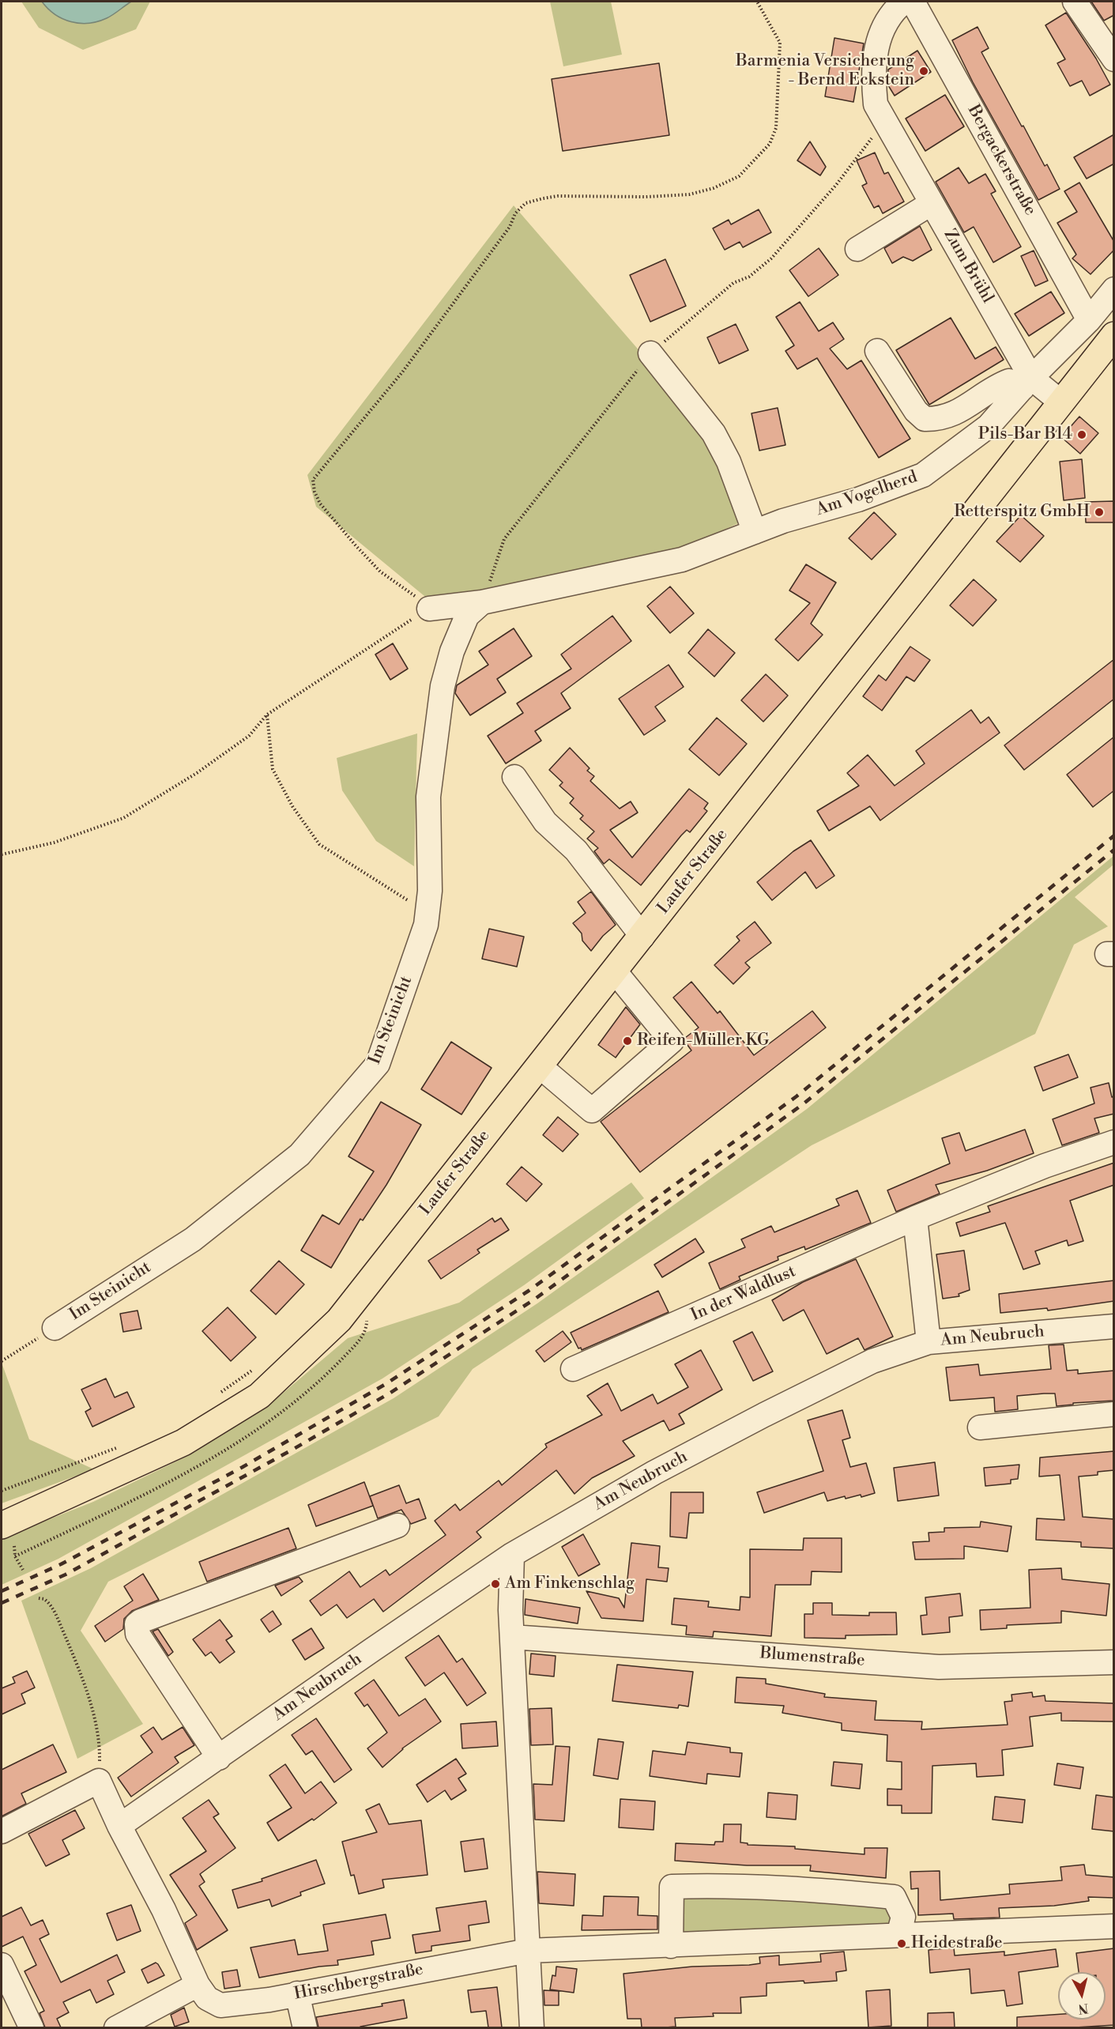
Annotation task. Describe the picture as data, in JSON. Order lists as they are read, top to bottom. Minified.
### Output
{"streets":{"main road":["Laufer Straße"],"street":["Bergackerstraße","Zum Brühl","Am Vogelherd","Im Steinicht","In der Waldlust","Am Neubruch","Blumenstraße","Hirschbergstraße"]},"crossings":[["Zum Brühl","Am Vogelherd"],["Zum Brühl","Laufer Straße"],["Am Vogelherd","Im Steinicht"],["Am Neubruch","Hirschbergstraße"]],"places":["Barmenia Versicherung - Bernd Eckstein","Pils-Bar B14","Retterspitz GmbH","Reifen-Müller KG","Am Finkenschlag","Heidestraße"],"north":"bottom"}
